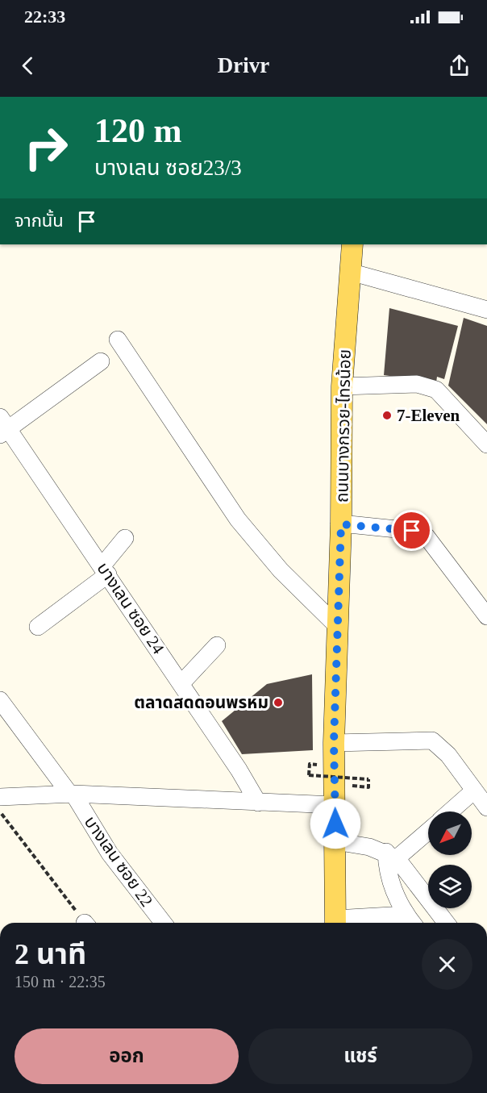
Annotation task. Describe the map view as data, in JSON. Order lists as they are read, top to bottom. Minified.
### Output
{"streets":{"main road":["ถนนบางกรวย-ไทรน้อย"],"street":["บางเลน ซอย 24","บางเลน ซอย 22"]},"places":["7-Eleven","ตลาดสดดอนพรหม"],"north":"bottom left","page":{"status":"22:33","header":"Drivr","turn":["120 m","บางเลน ซอย23/3"],"then":"จากนั้น","heading":["2 นาที","150 m · 22:35"],"buttons":["ออก","แชร์"]}}
